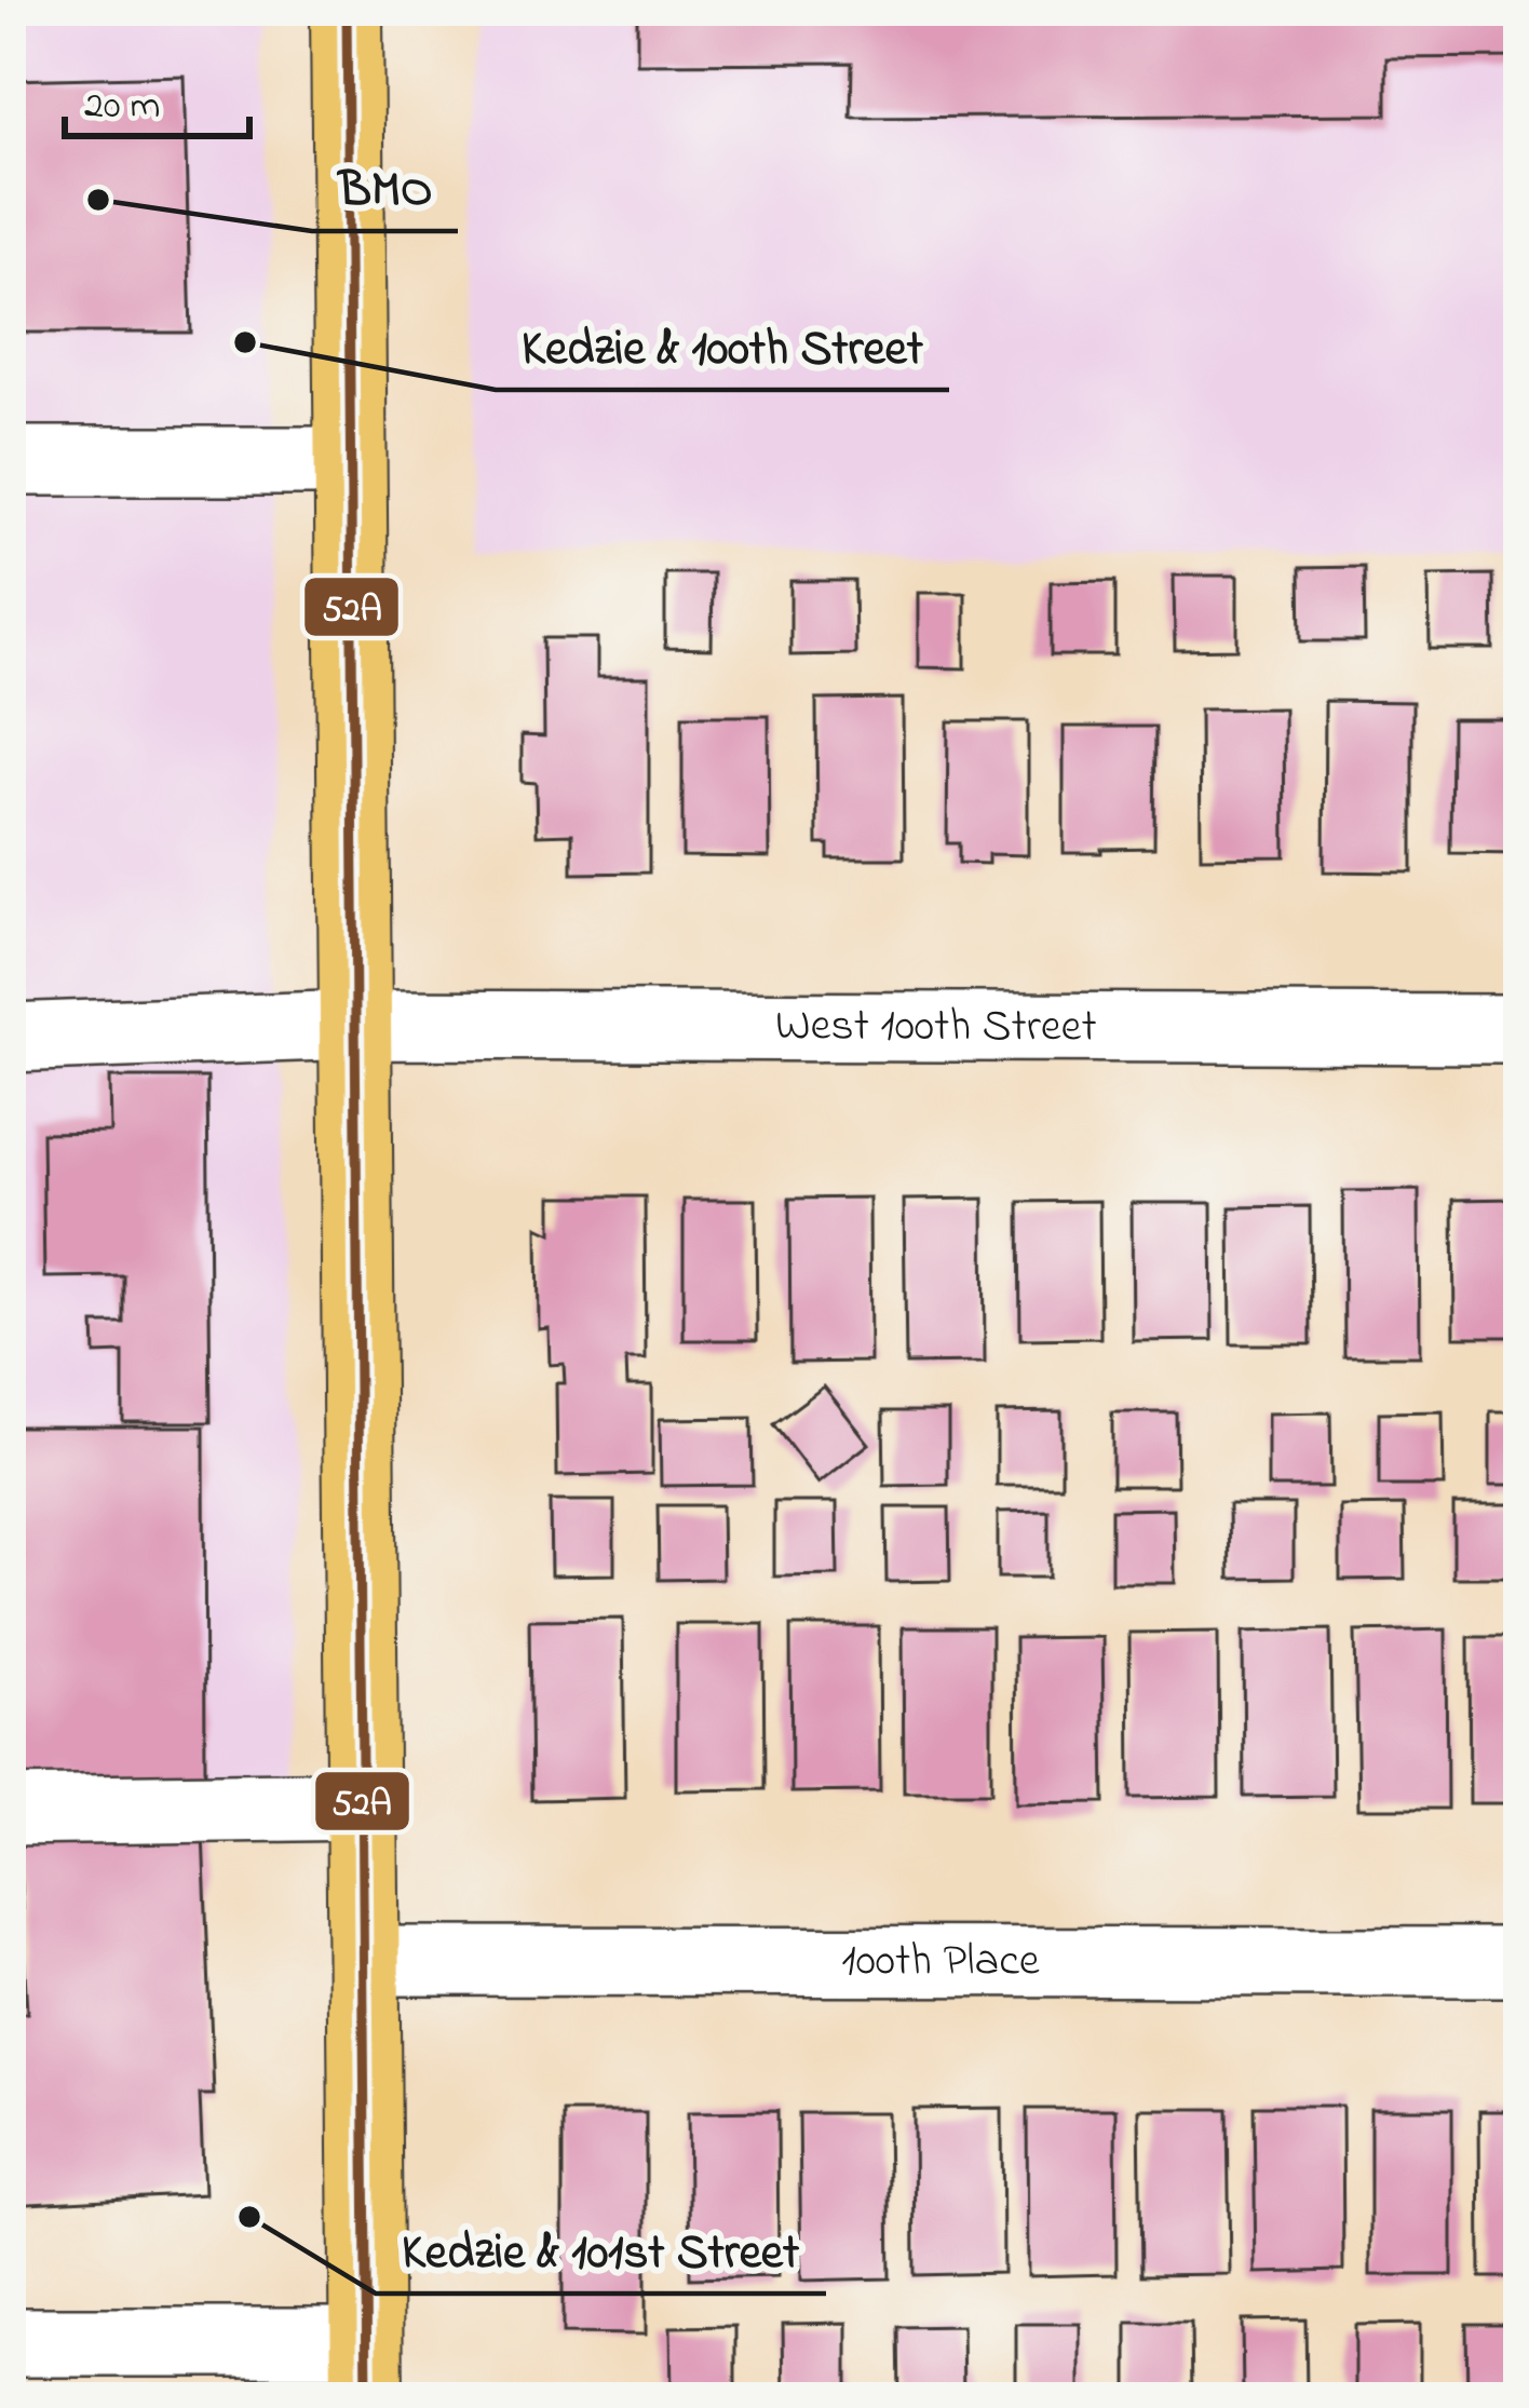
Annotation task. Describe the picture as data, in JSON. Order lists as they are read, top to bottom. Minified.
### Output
{"streets":{"street":["West 100th Street","100th Place"]},"places":["BMO","Kedzie & 100th Street","Kedzie & 101st Street"],"lines":["transit line 52A"],"scale_bar":"20 m"}
